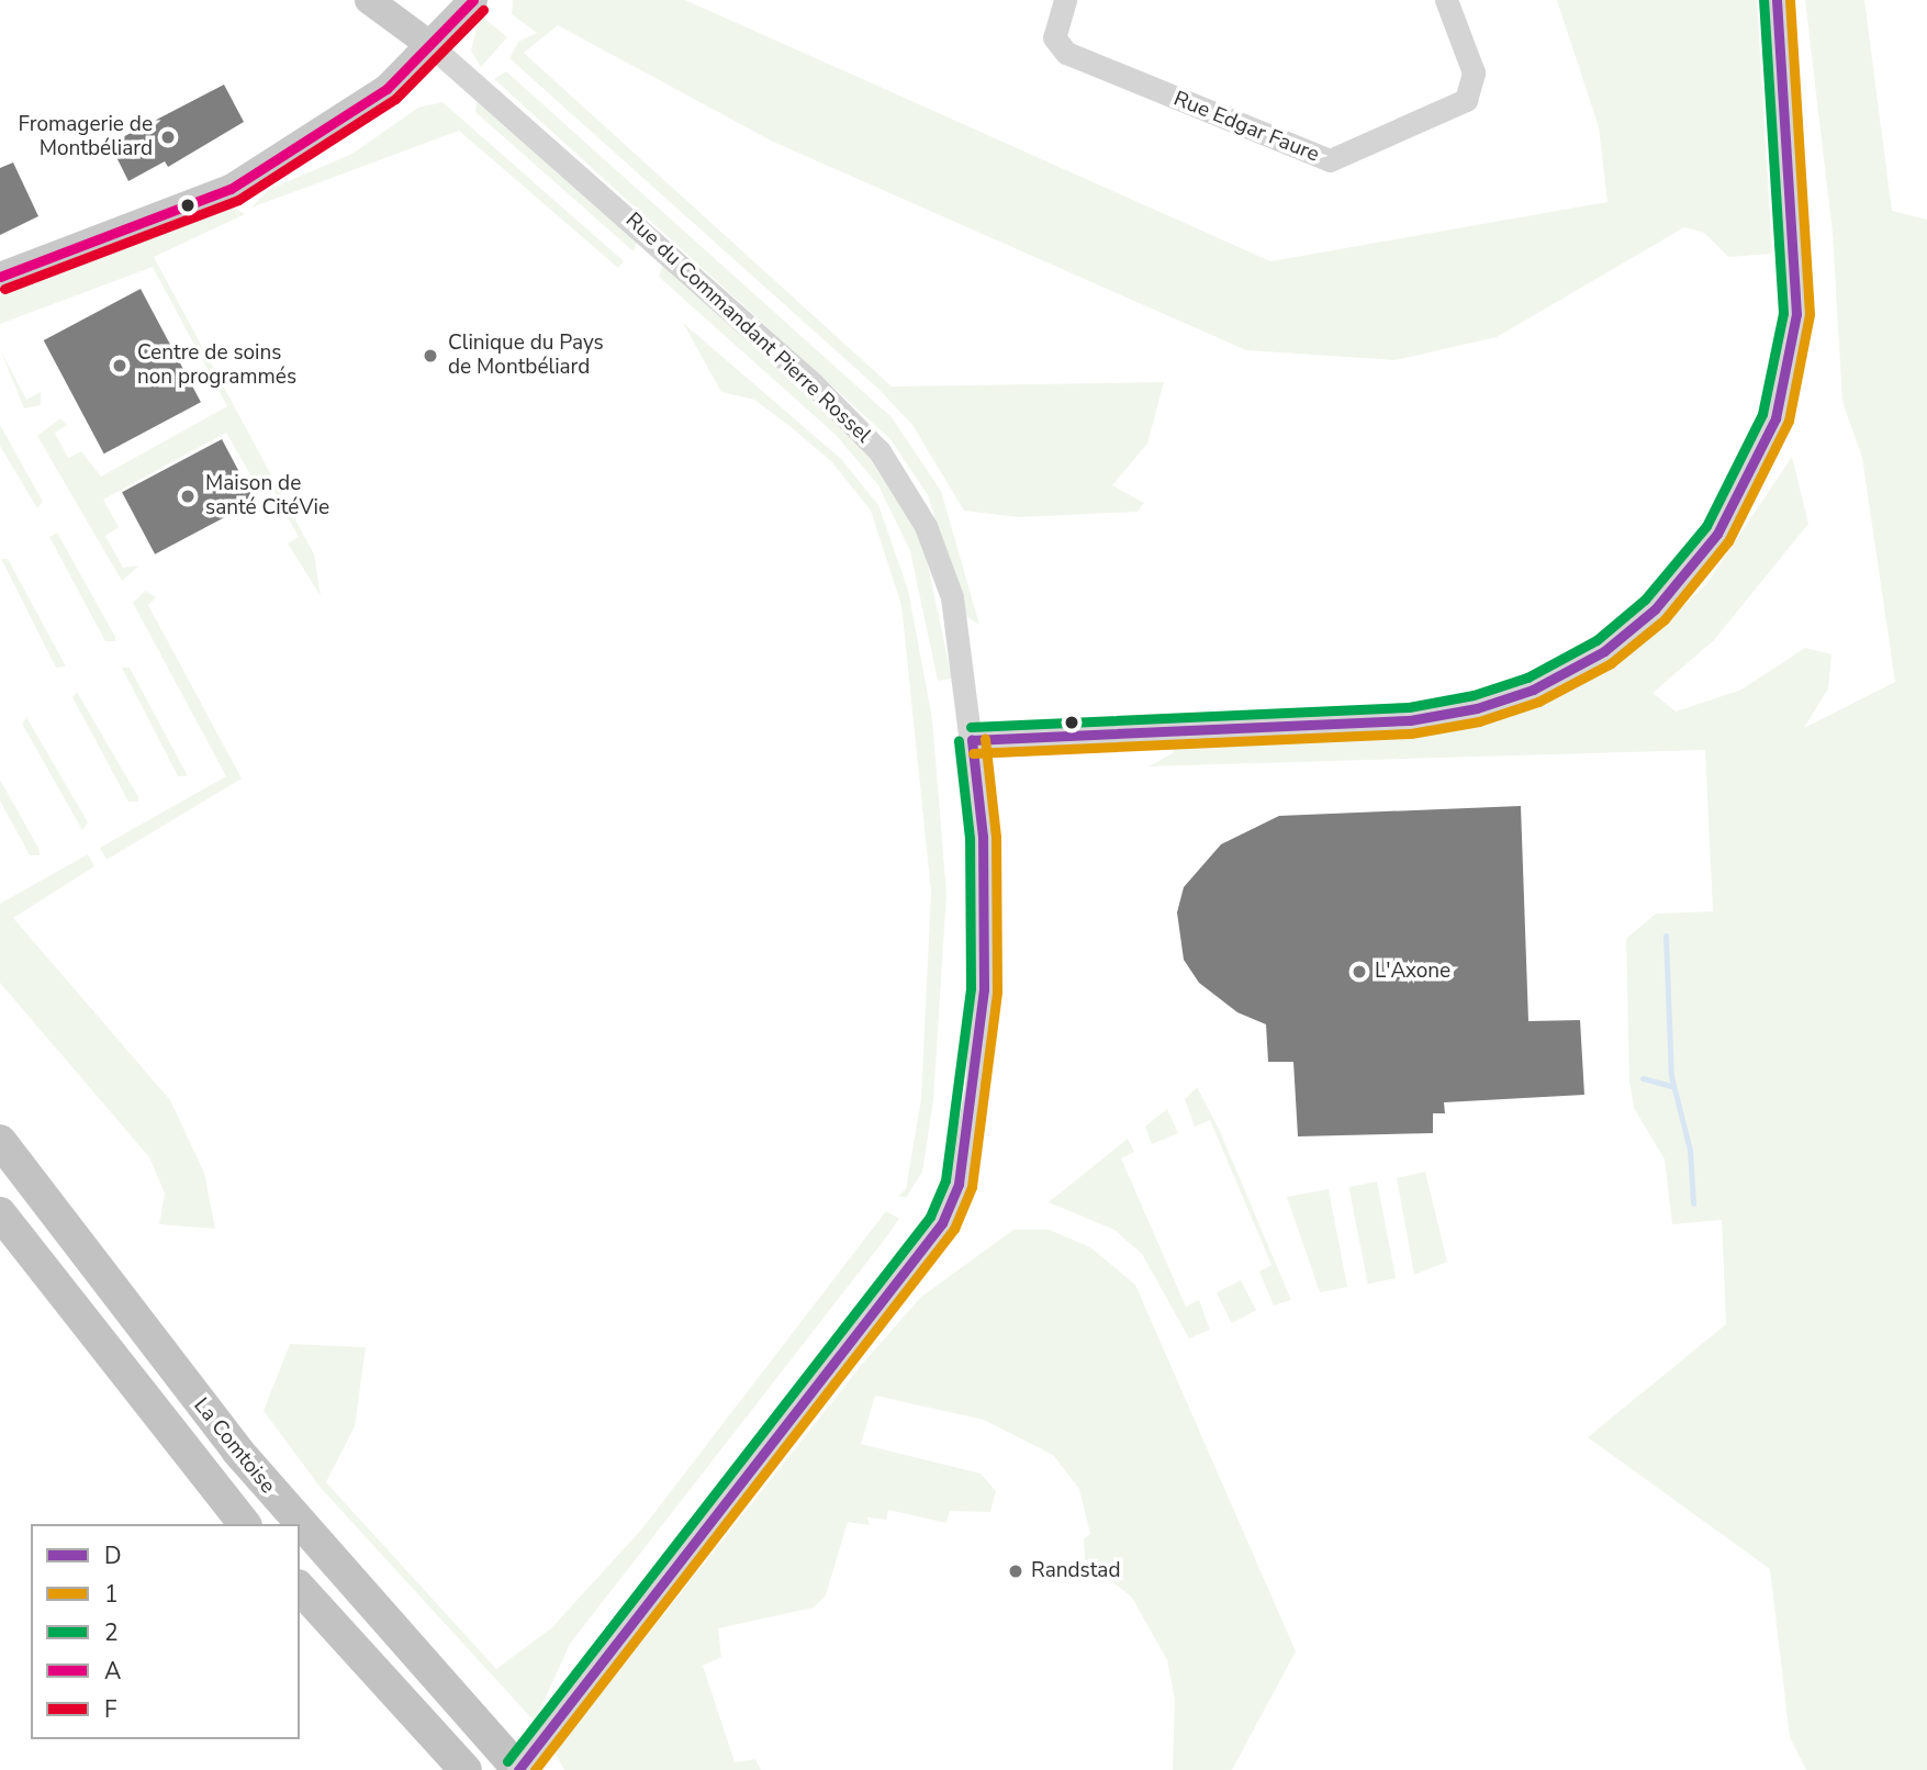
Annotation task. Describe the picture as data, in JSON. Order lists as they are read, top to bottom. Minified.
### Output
{"streets":{"highway":["La Comtoise"],"street":["Rue Edgar Faure","Rue du Commandant Pierre Rossel"]},"crossings":[["Rue du Commandant Pierre Rossel","La Comtoise"]],"places":["Fromagerie de Montbéliard","Clinique du Pays de Montbéliard","Centre de soins non programmés","Maison de santé CitéVie","L'Axone","Randstad"],"lines":["transit line D","transit line 1","transit line A","transit line 2","transit line F"],"legend":["D","1","2","A","F"]}
